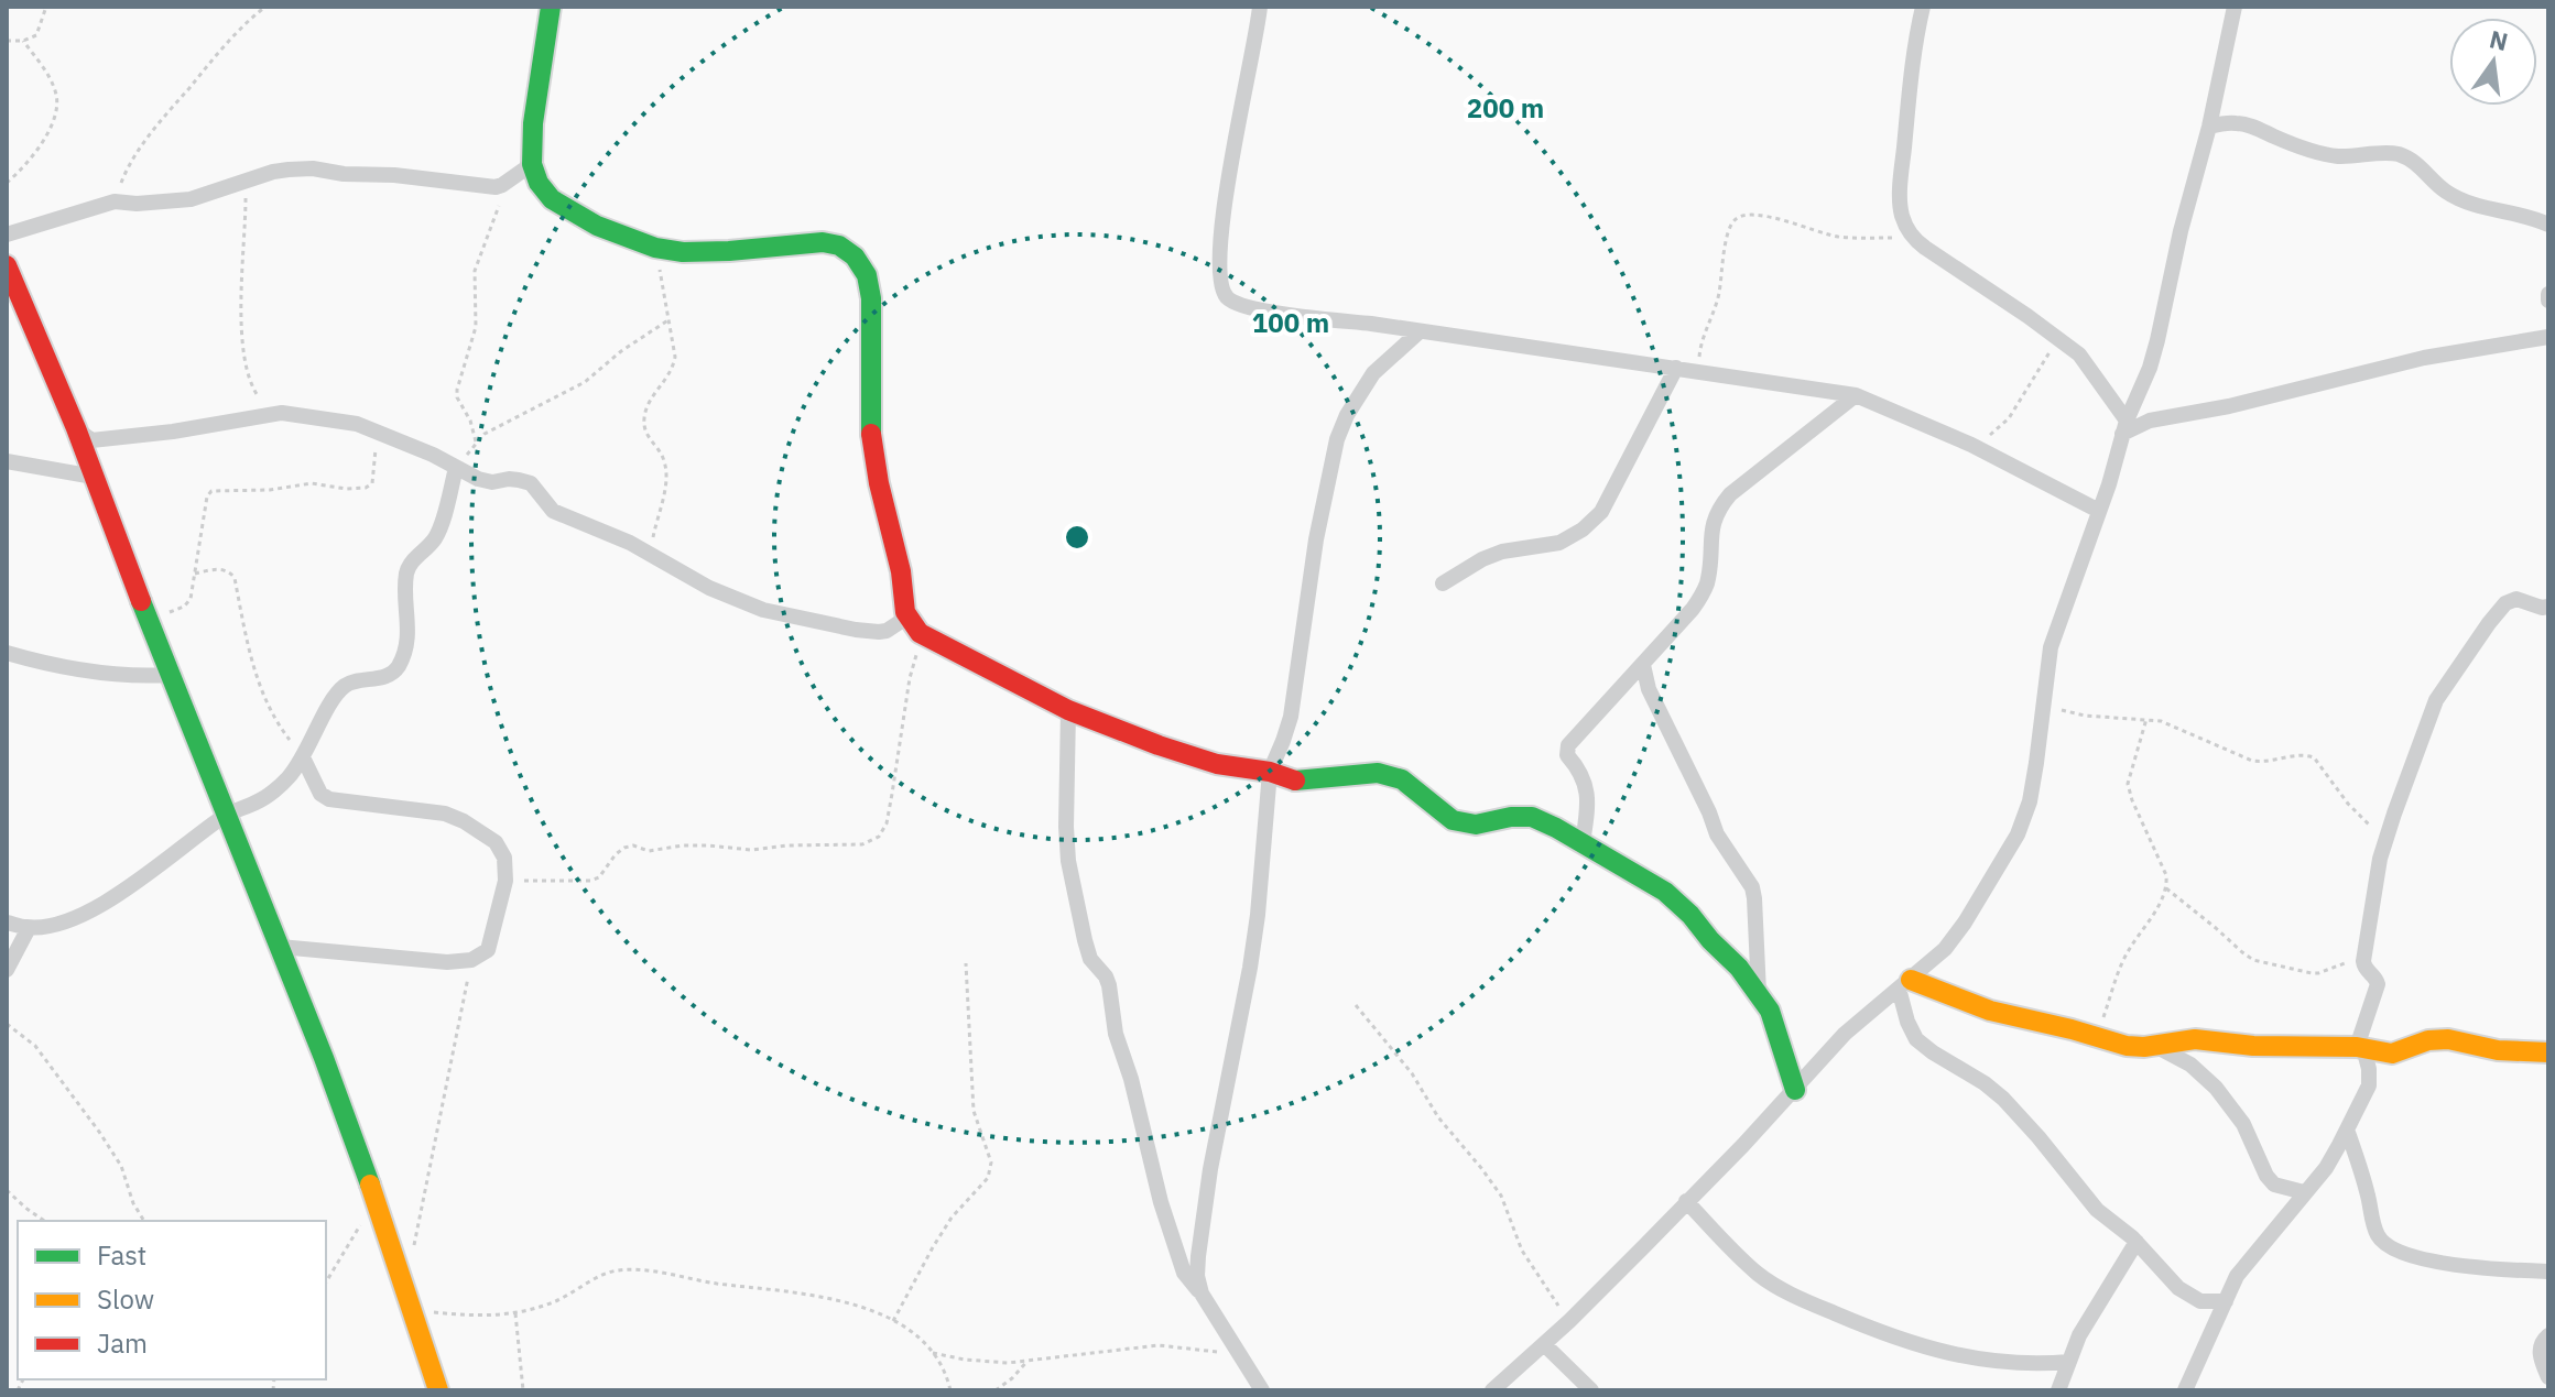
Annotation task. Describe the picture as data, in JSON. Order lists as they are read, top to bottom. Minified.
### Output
{"legend":["Fast","Slow","Jam"],"north":"top","rings":["200 m","100 m"]}
